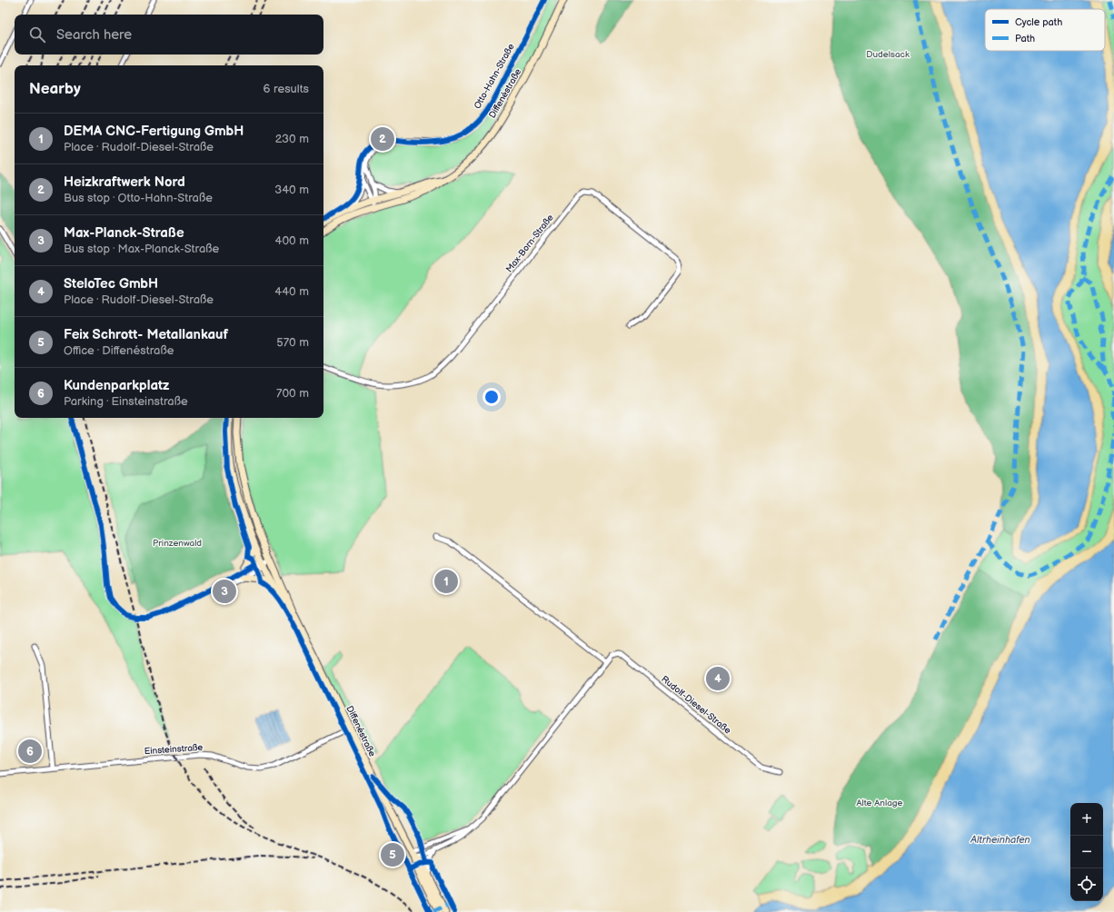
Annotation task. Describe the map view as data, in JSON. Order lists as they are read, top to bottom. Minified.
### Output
{"streets":{"main road":["Diffenéstraße"],"street":["Otto-Hahn-Straße","Max-Born-Straße","Rudolf-Diesel-Straße","Einsteinstraße"]},"crossings":[["Otto-Hahn-Straße","Diffenéstraße"],["Diffenéstraße","Rudolf-Diesel-Straße"],["Diffenéstraße","Einsteinstraße"]],"water":["Altrheinhafen"],"parks":["Dudelsack","Prinzenwald","Alte Anlage"],"legend":["Cycle path","Path"],"page":{"search":"Search here","heading":["Nearby","6 results"],"list":[{"mark":"1","name":"DEMA CNC-Fertigung GmbH","note":"Place · Rudolf-Diesel-Straße","value":"230 m"},{"mark":"2","name":"Heizkraftwerk Nord","note":"Bus stop · Otto-Hahn-Straße","value":"340 m"},{"mark":"3","name":"Max-Planck-Straße","note":"Bus stop · Max-Planck-Straße","value":"400 m"},{"mark":"4","name":"SteloTec GmbH","note":"Place · Rudolf-Diesel-Straße","value":"440 m"},{"mark":"5","name":"Feix Schrott- Metallankauf","note":"Office · Diffenéstraße","value":"570 m"},{"mark":"6","name":"Kundenparkplatz","note":"Parking · Einsteinstraße","value":"700 m"}],"pins":["2","1","3","4","6","5"],"map_buttons":["+","−"]}}
